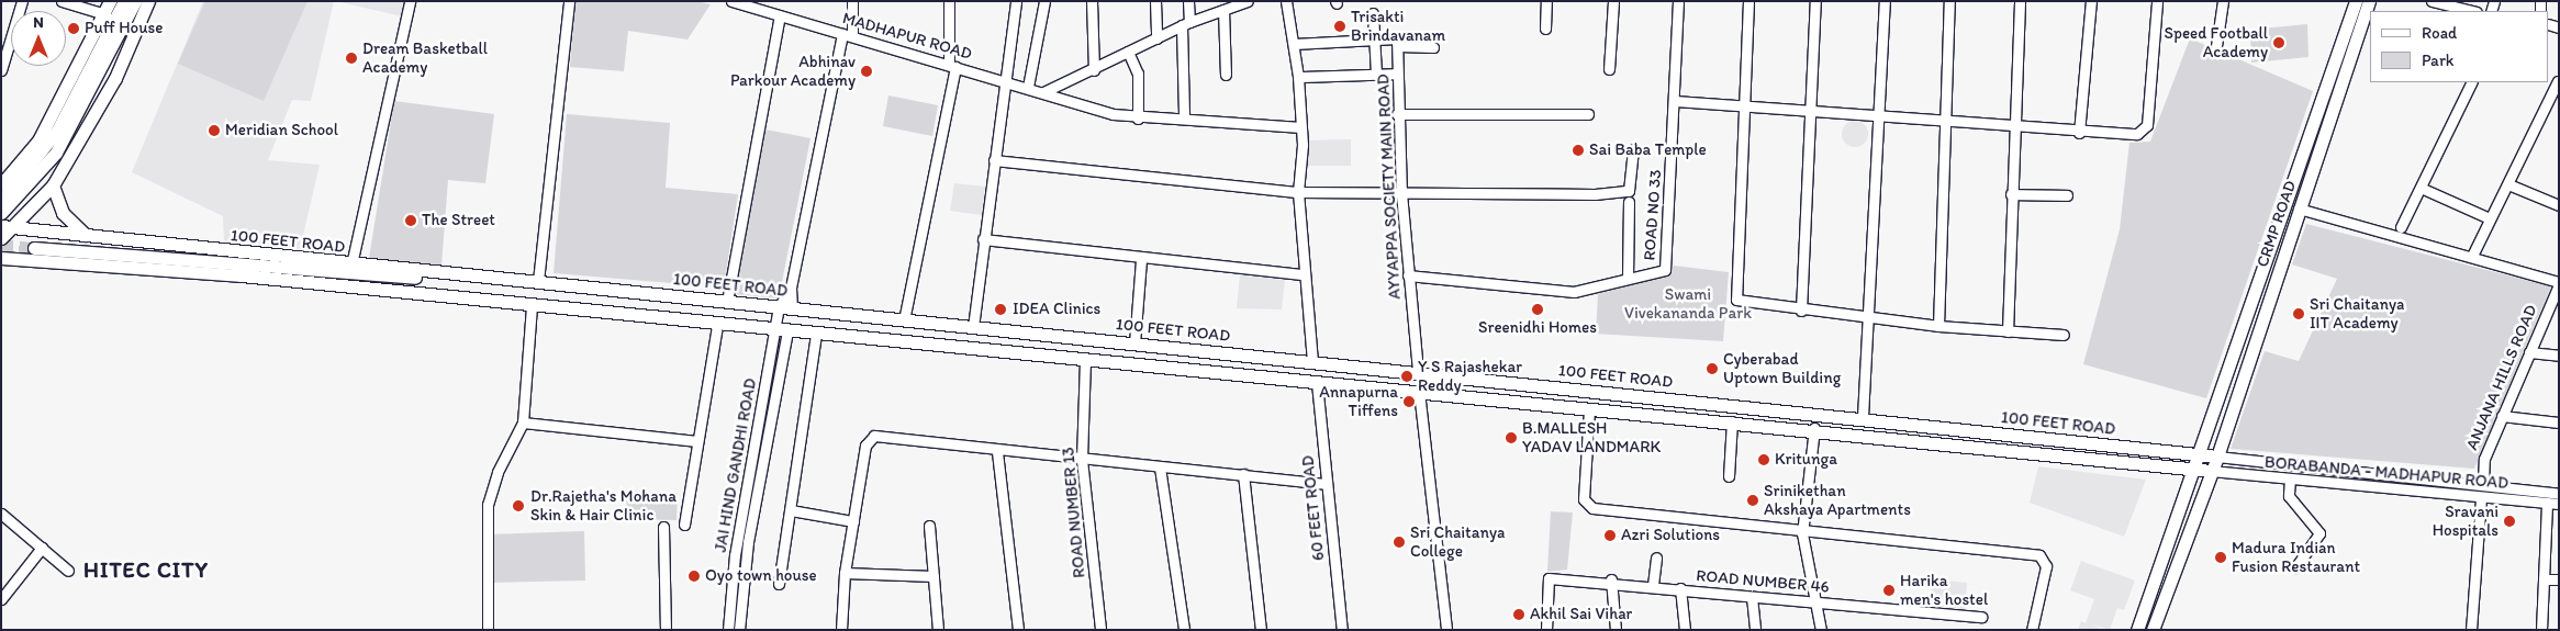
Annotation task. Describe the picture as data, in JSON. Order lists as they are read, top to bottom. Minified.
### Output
{"streets":{"main road":["CRMP ROAD","100 FEET ROAD"],"street":["MADHAPUR ROAD","AYYAPPA SOCIETY MAIN ROAD","ROAD NO 33","ANJANA HILLS ROAD","JAI HIND GANDHI ROAD","BORABANDA - MADHAPUR ROAD","60 FEET ROAD","ROAD NUMBER 13","ROAD NUMBER 46"]},"crossings":[["AYYAPPA SOCIETY MAIN ROAD","ROAD NO 33"],["AYYAPPA SOCIETY MAIN ROAD","100 FEET ROAD"],["CRMP ROAD","100 FEET ROAD"],["100 FEET ROAD","JAI HIND GANDHI ROAD"],["100 FEET ROAD","BORABANDA - MADHAPUR ROAD"],["100 FEET ROAD","60 FEET ROAD"],["100 FEET ROAD","ROAD NUMBER 13"]],"districts":["HITEC CITY"],"parks":["Swami Vivekananda Park"],"places":["Trisakti Brindavanam","Puff House","Speed Football Academy","Dream Basketball Academy","Abhinav Parkour Academy","Meridian School","Sai Baba Temple","The Street","IDEA Clinics","Sreenidhi Homes","Sri Chaitanya IIT Academy","Cyberabad Uptown Building","Y S Rajashekar Reddy","Annapurna Tiffens","B.MALLESH YADAV LANDMARK","Kritunga","Srinikethan Akshaya Apartments","Dr.Rajetha's Mohana Skin & Hair Clinic","Sravani Hospitals","Azri Solutions","Sri Chaitanya College","Madura Indian Fusion Restaurant","Oyo town house","Harika men's hostel","Akhil Sai Vihar"],"legend":["Road","Park"],"north":"top"}
